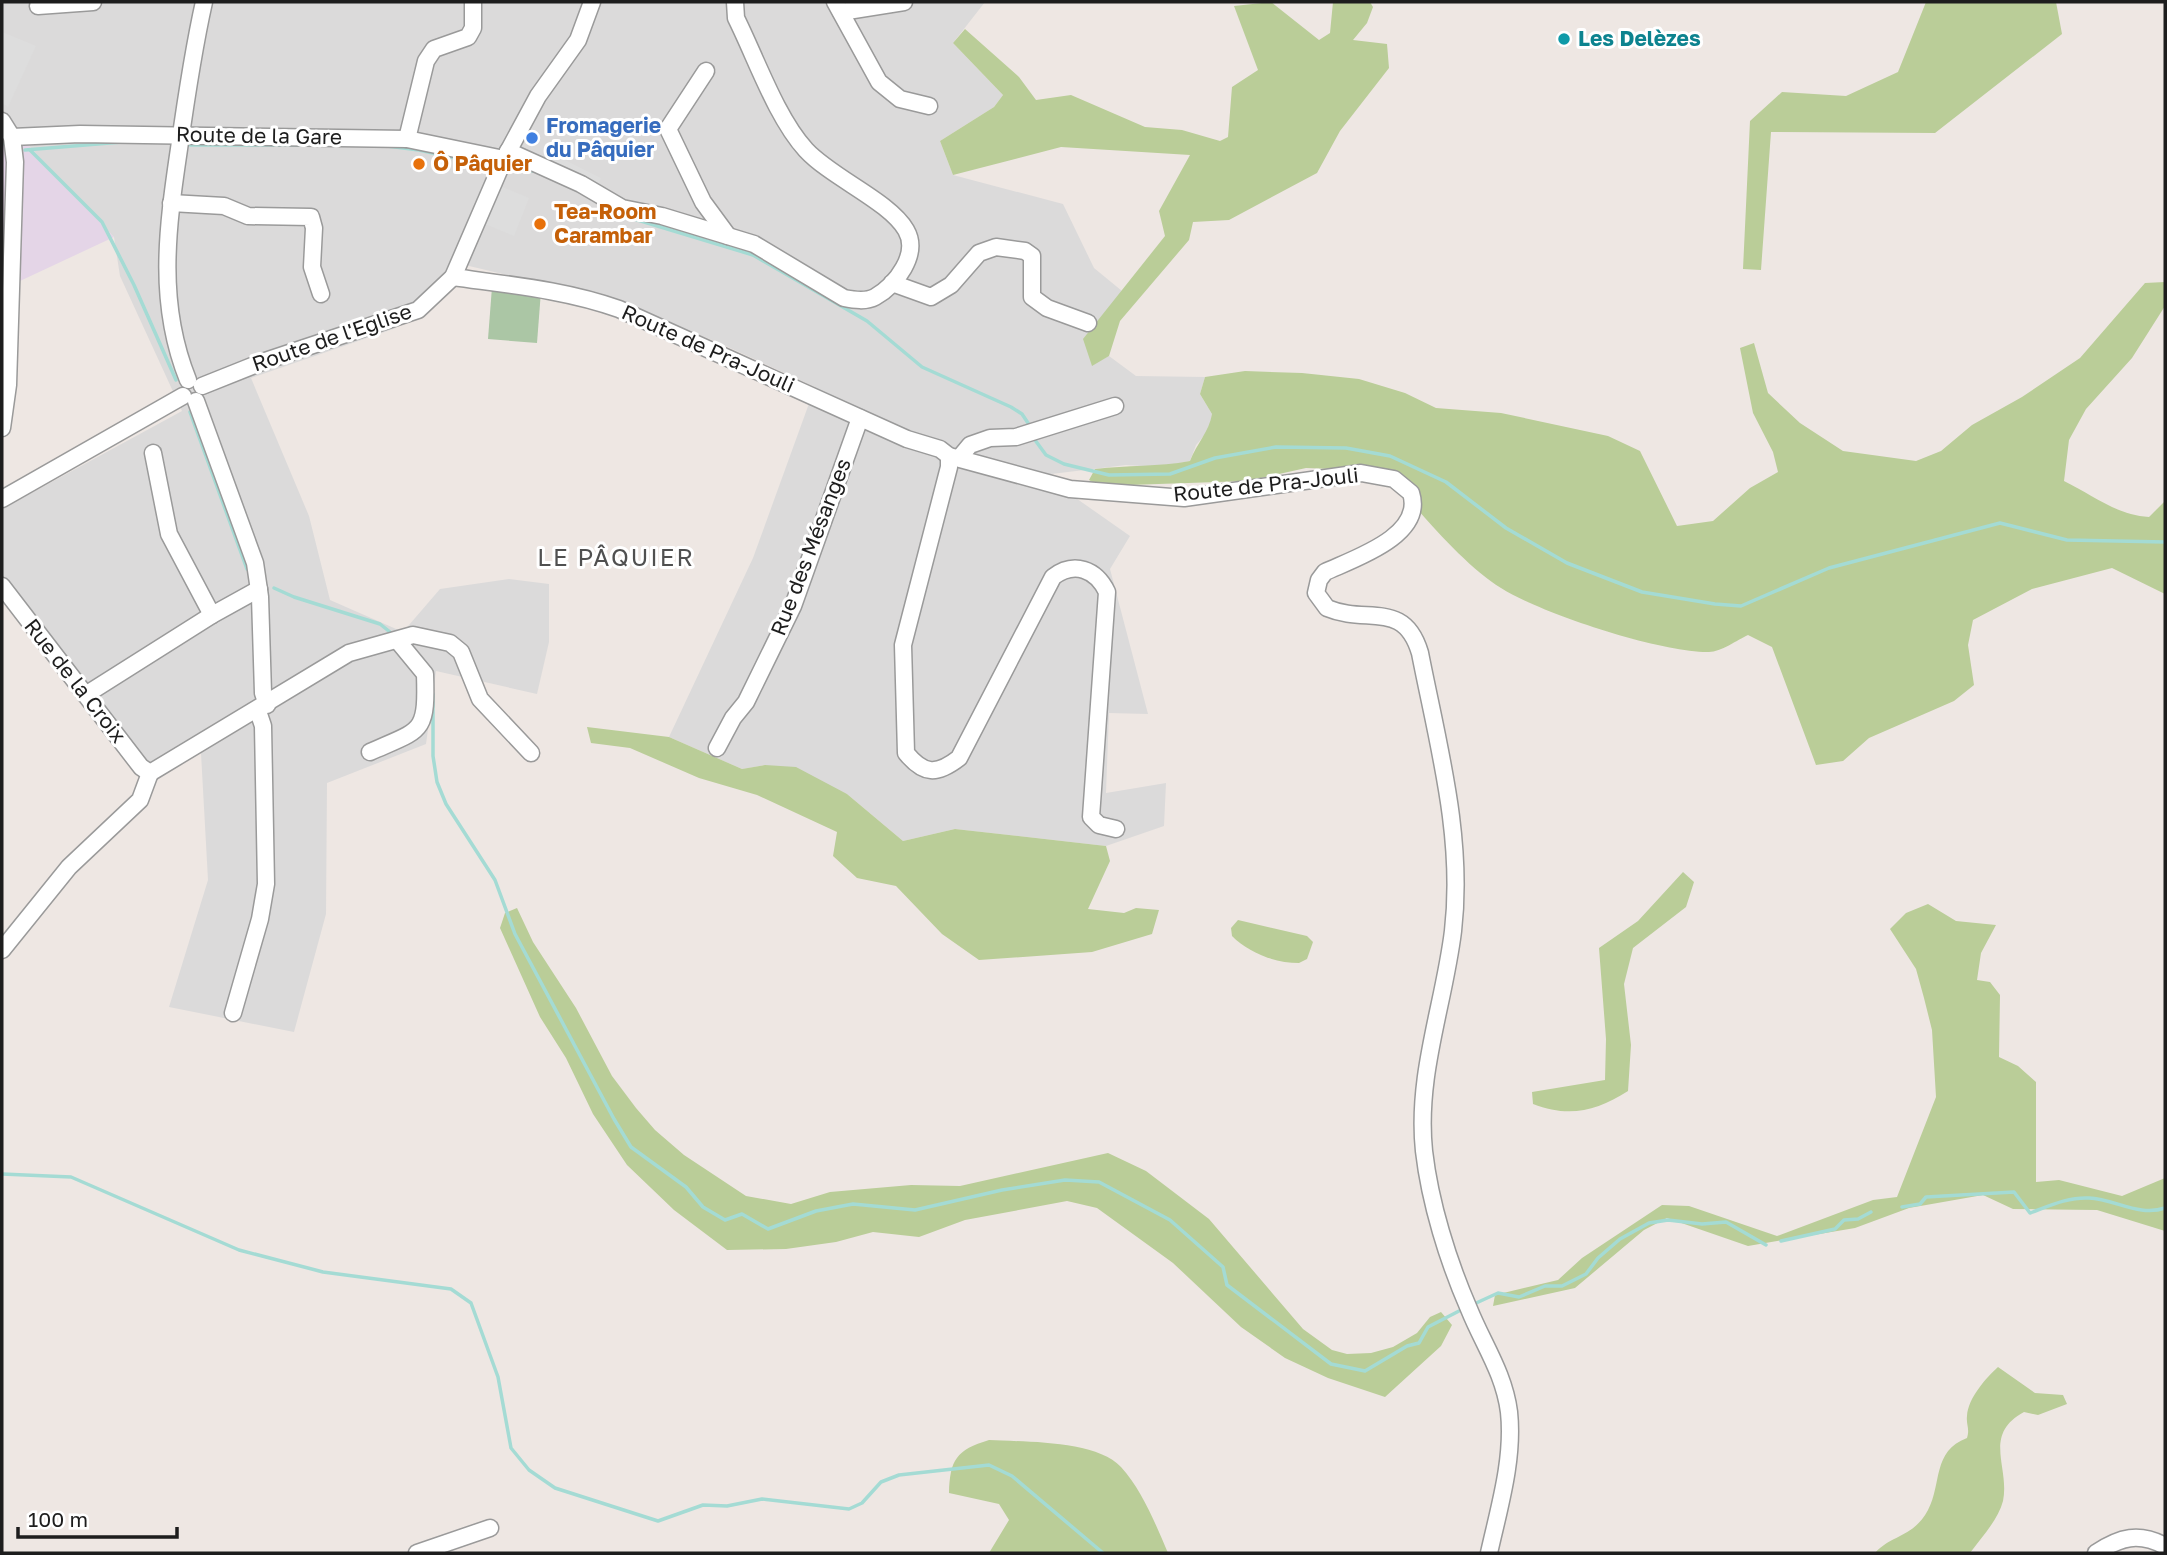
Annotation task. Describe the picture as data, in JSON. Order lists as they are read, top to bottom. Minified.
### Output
{"streets":{"street":["Route de la Gare","Route de l'Eglise","Route de Pra-Jouli","Rue des Mésanges","Rue de la Croix"]},"crossings":[["Route de l'Eglise","Route de Pra-Jouli"],["Route de Pra-Jouli","Rue des Mésanges"]],"districts":["LE PÂQUIER"],"places":["Les Delèzes","Fromagerie du Pâquier","Ô Pâquier","Tea-Room Carambar"],"scale_bar":"100 m"}
